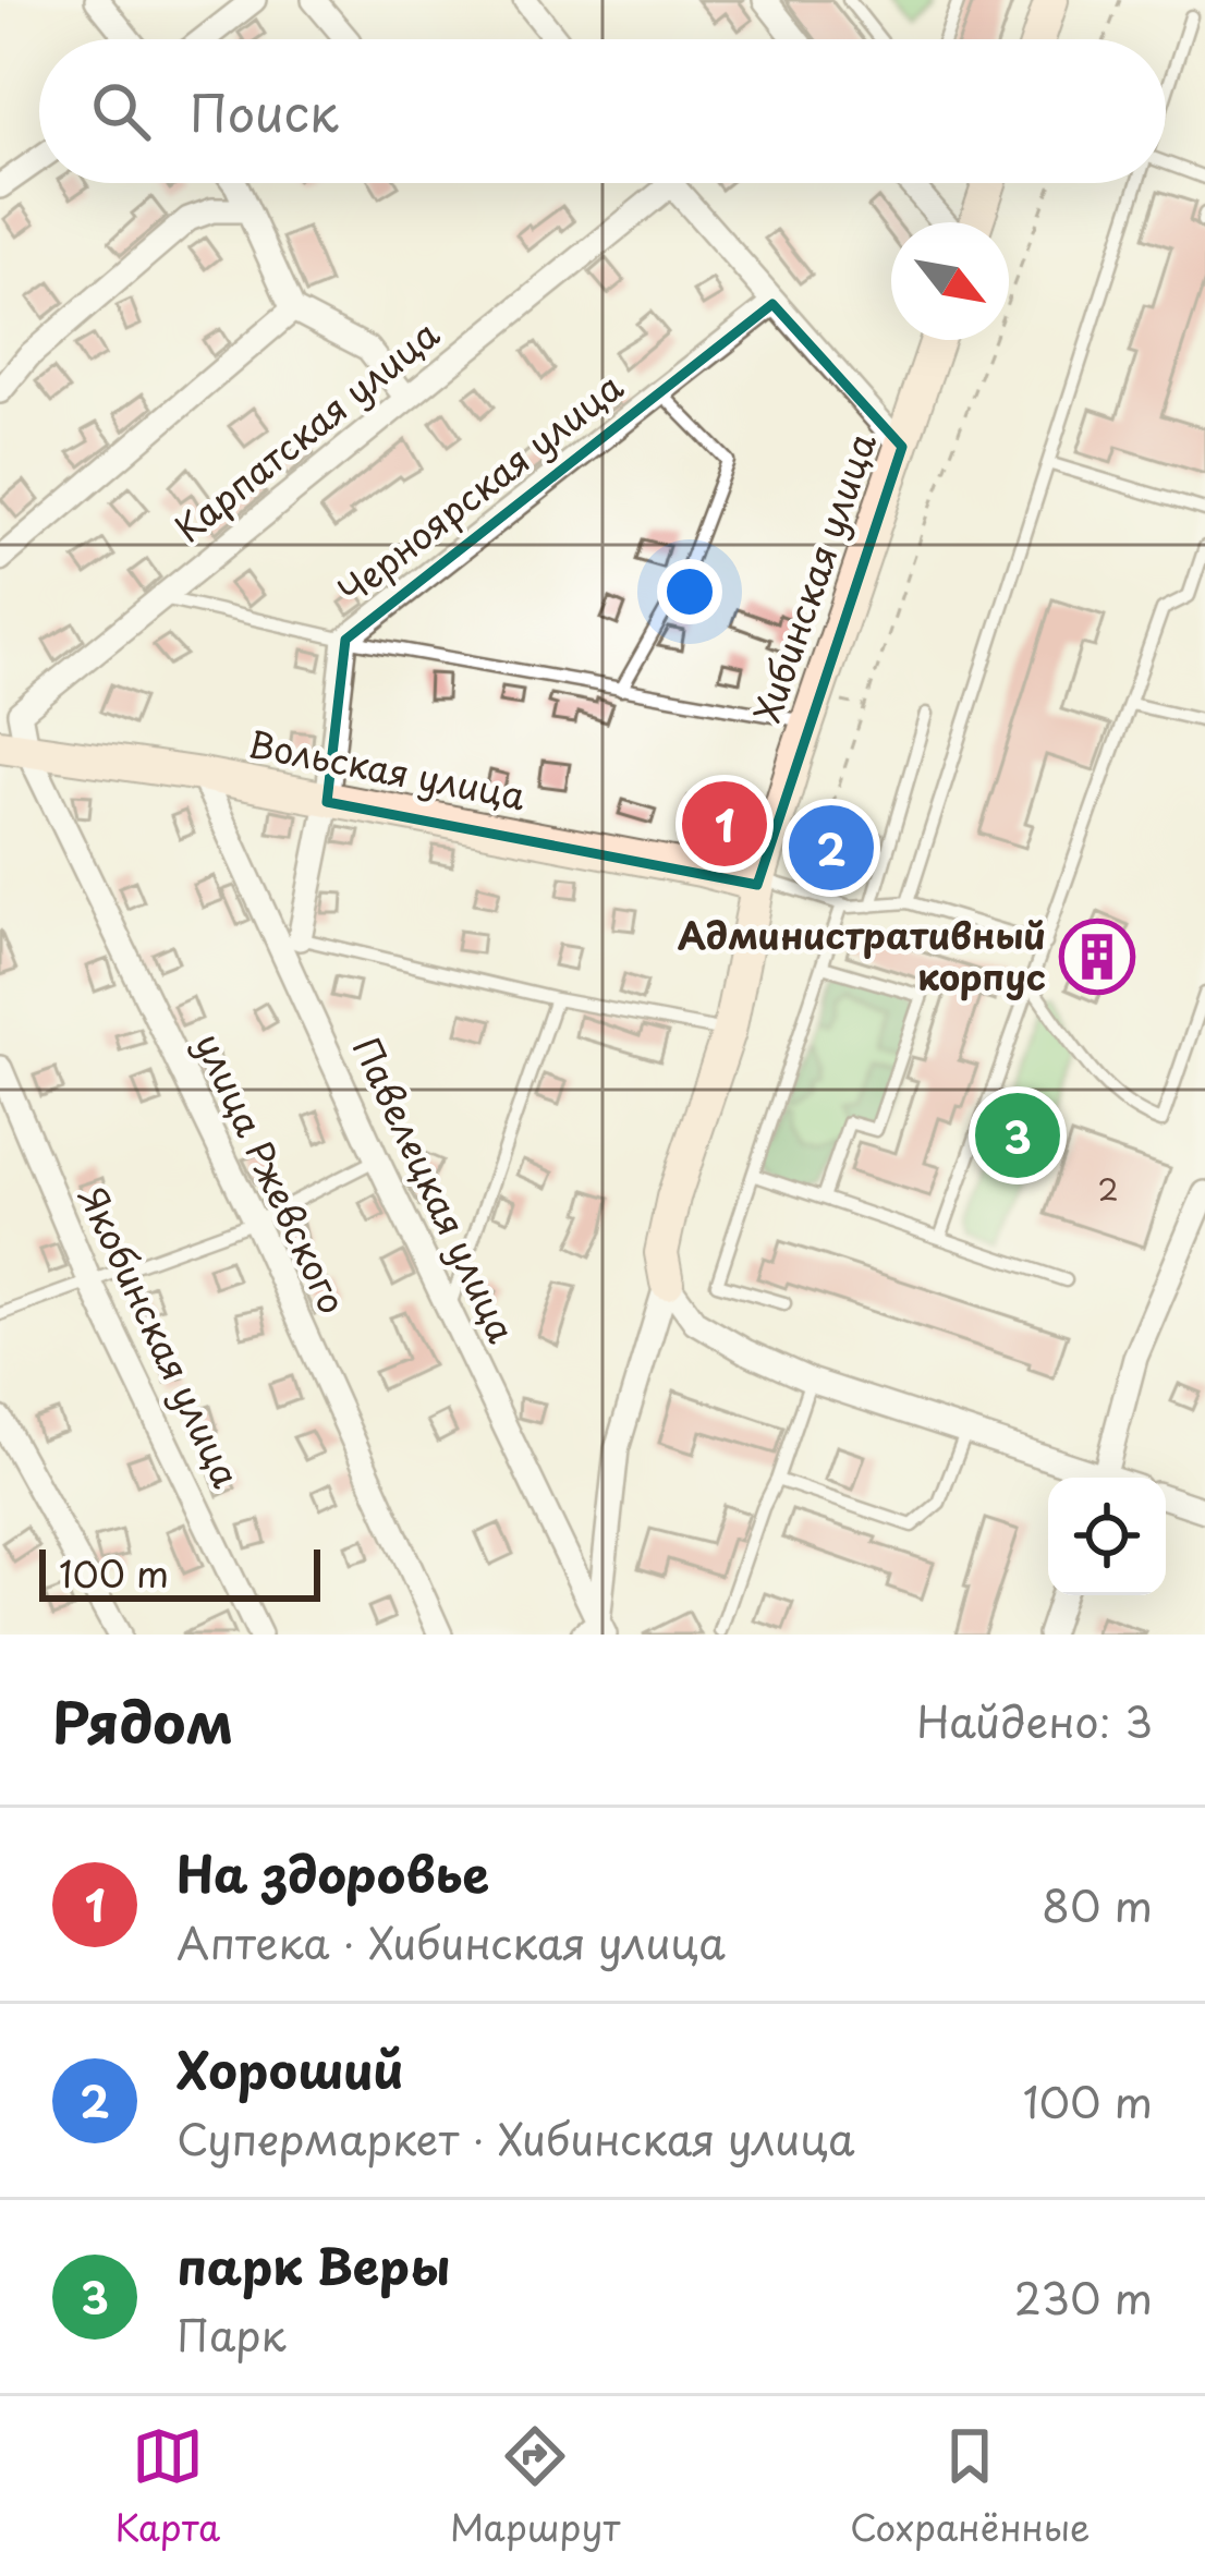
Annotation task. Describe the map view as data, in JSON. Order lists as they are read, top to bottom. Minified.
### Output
{"streets":{"street":["Карпатская улица","Черноярская улица","Хибинская улица","Вольская улица","улица Ржевского","Павелецкая улица","Якобинская улица"]},"crossings":[["Карпатская улица","Вольская улица"],["Карпатская улица","улица Ржевского"],["Черноярская улица","Вольская улица"],["Хибинская улица","Вольская улица"],["Хибинская улица","Павелецкая улица"],["Вольская улица","улица Ржевского"],["Вольская улица","Павелецкая улица"]],"places":{"building":["Административный корпус"]},"house_numbers":["2"],"scale_bar":"100 m","north":"bottom right","page":{"search":"Поиск","pins":["1","2","3"],"scale":"100 m","heading":["Рядом","Найдено: 3"],"list":[{"mark":"1","name":"На здоровье","note":"Аптека · Хибинская улица","value":"80 m"},{"mark":"2","name":"Хороший","note":"Супермаркет · Хибинская улица","value":"100 m"},{"mark":"3","name":"парк Веры","note":"Парк","value":"230 m"}],"nav":["Карта","Маршрут","Сохранённые"]}}
